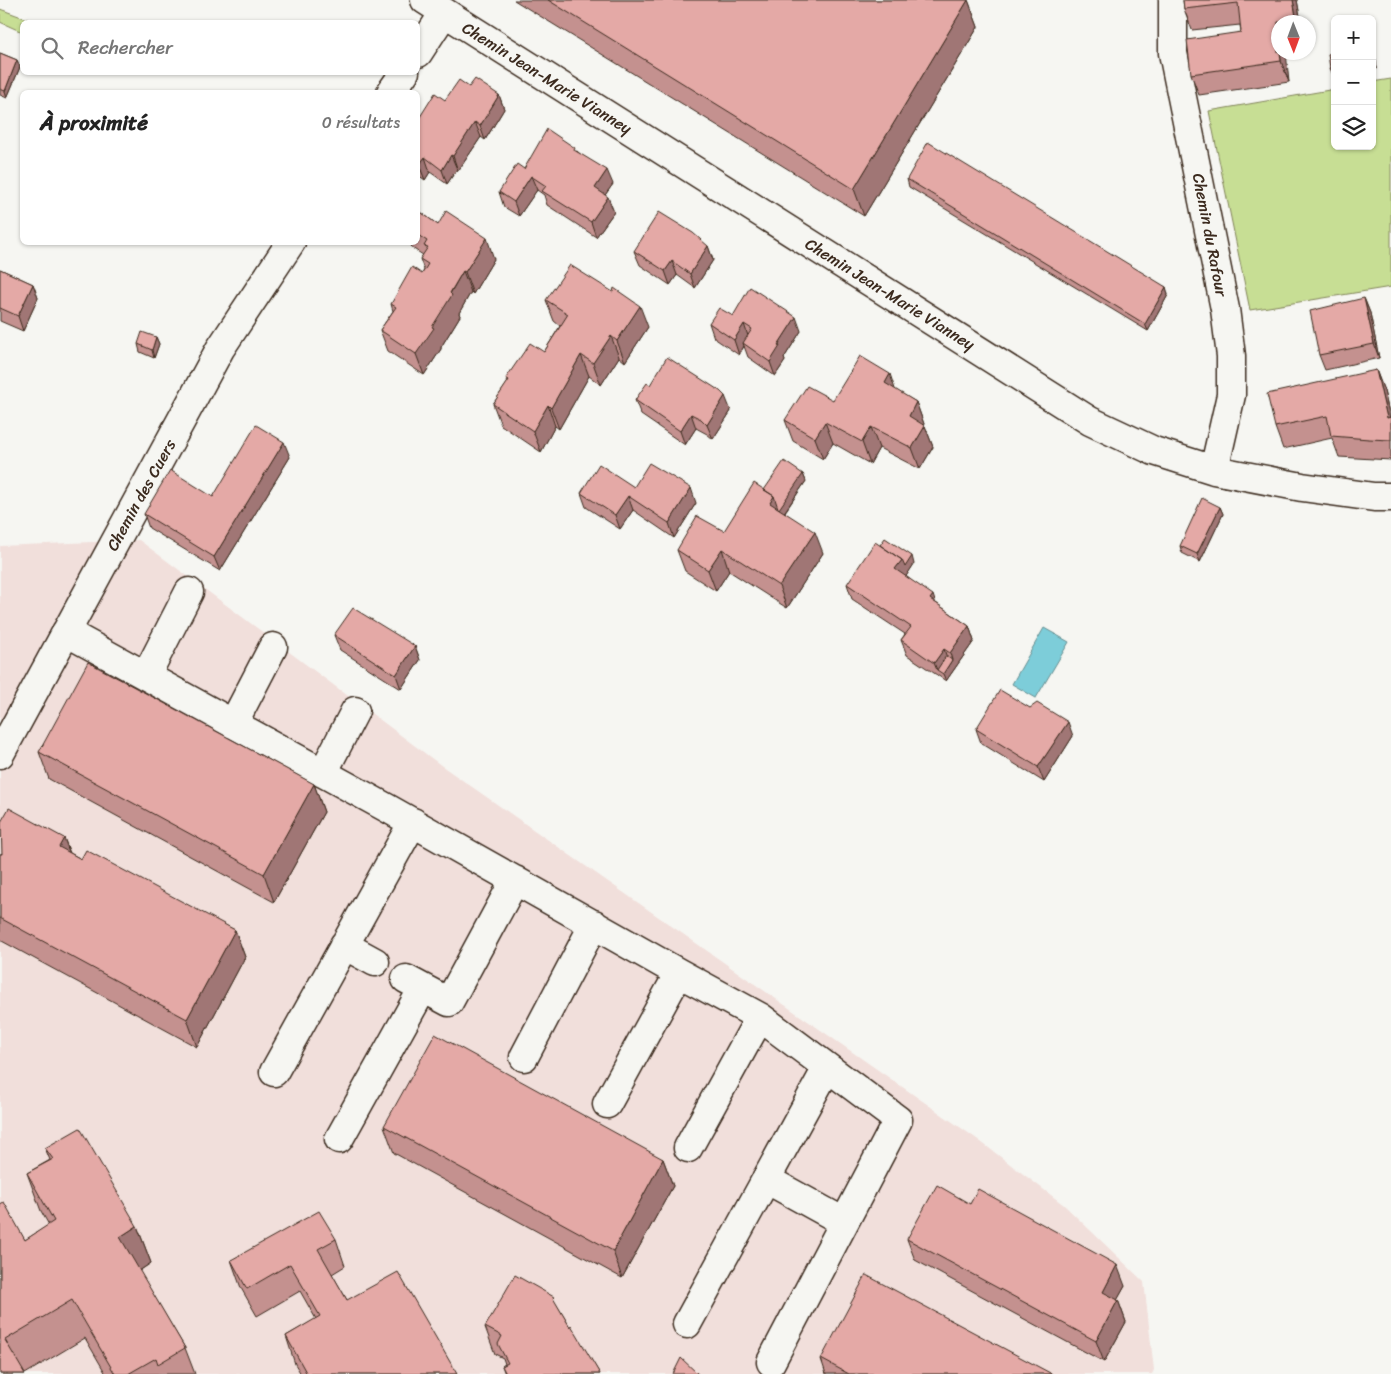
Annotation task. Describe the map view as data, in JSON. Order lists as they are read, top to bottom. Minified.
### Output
{"streets":{"street":["Chemin Jean-Marie Vianney","Chemin du Rafour","Chemin des Cuers"]},"crossings":[["Chemin Jean-Marie Vianney","Chemin du Rafour"]],"north":"bottom","page":{"map_buttons":["+","−"],"search":"Rechercher","heading":["À proximité","0 résultats"]}}
